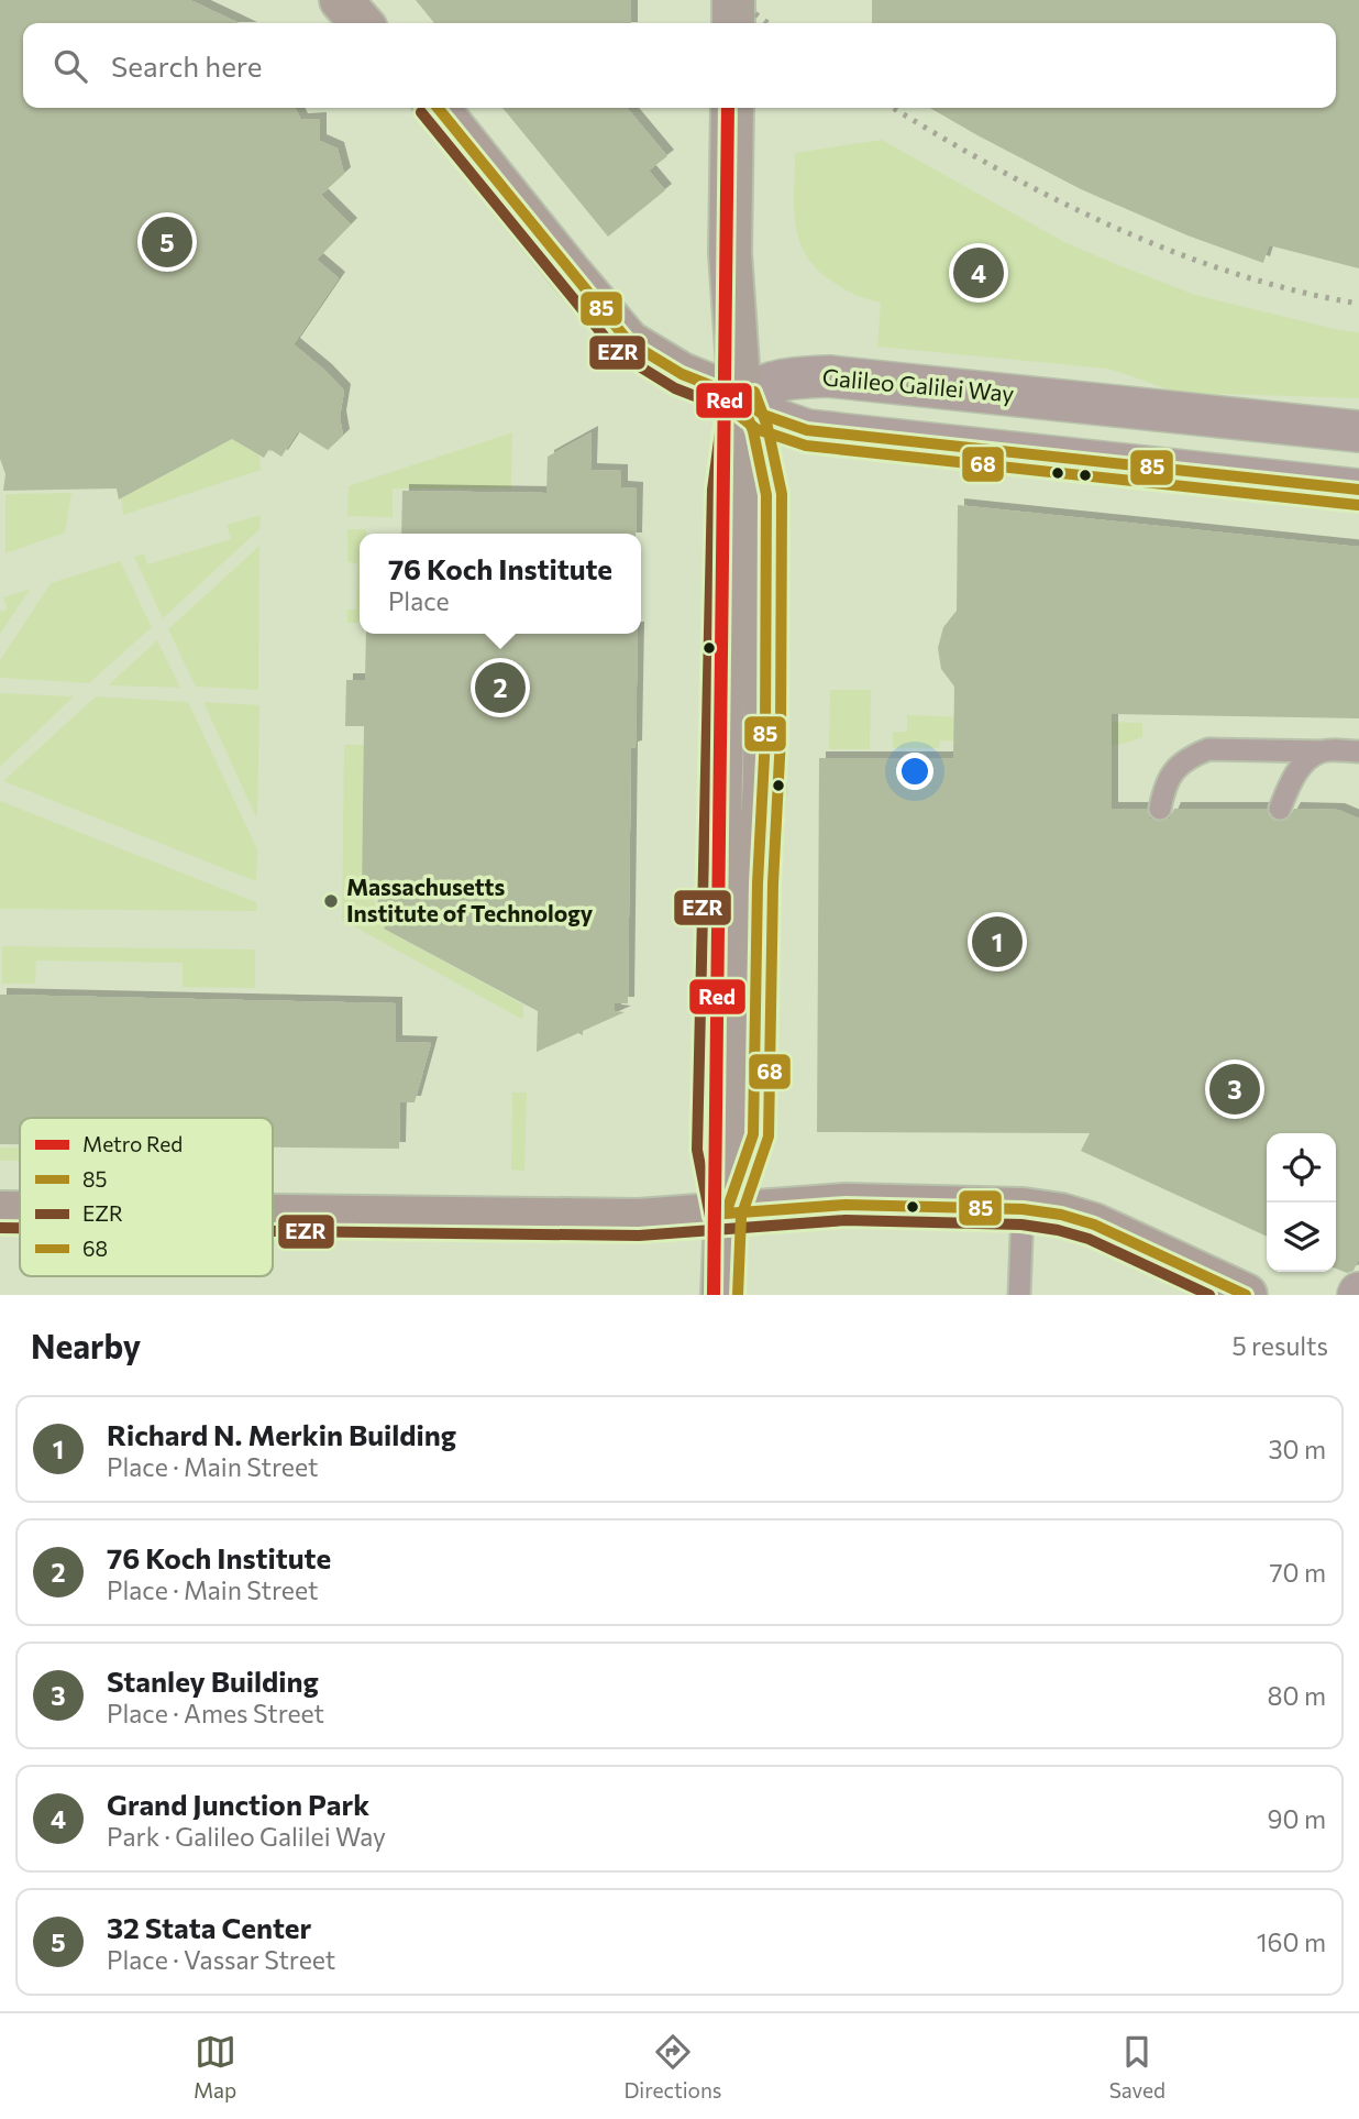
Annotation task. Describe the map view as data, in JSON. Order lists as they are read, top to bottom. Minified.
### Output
{"streets":{"street":["Galileo Galilei Way"]},"places":["Massachusetts Institute of Technology"],"lines":["metro line Red","transit line 85","transit line EZR","transit line 68"],"legend":["Metro Red","85","EZR","68"],"page":{"search":"Search here","pins":["5","4","2","1","3"],"popup":["76 Koch Institute","Place"],"heading":["Nearby","5 results"],"list":[{"mark":"1","name":"Richard N. Merkin Building","note":"Place · Main Street","value":"30 m"},{"mark":"2","name":"76 Koch Institute","note":"Place · Main Street","value":"70 m"},{"mark":"3","name":"Stanley Building","note":"Place · Ames Street","value":"80 m"},{"mark":"4","name":"Grand Junction Park","note":"Park · Galileo Galilei Way","value":"90 m"},{"mark":"5","name":"32 Stata Center","note":"Place · Vassar Street","value":"160 m"}],"nav":["Map","Directions","Saved"]}}
